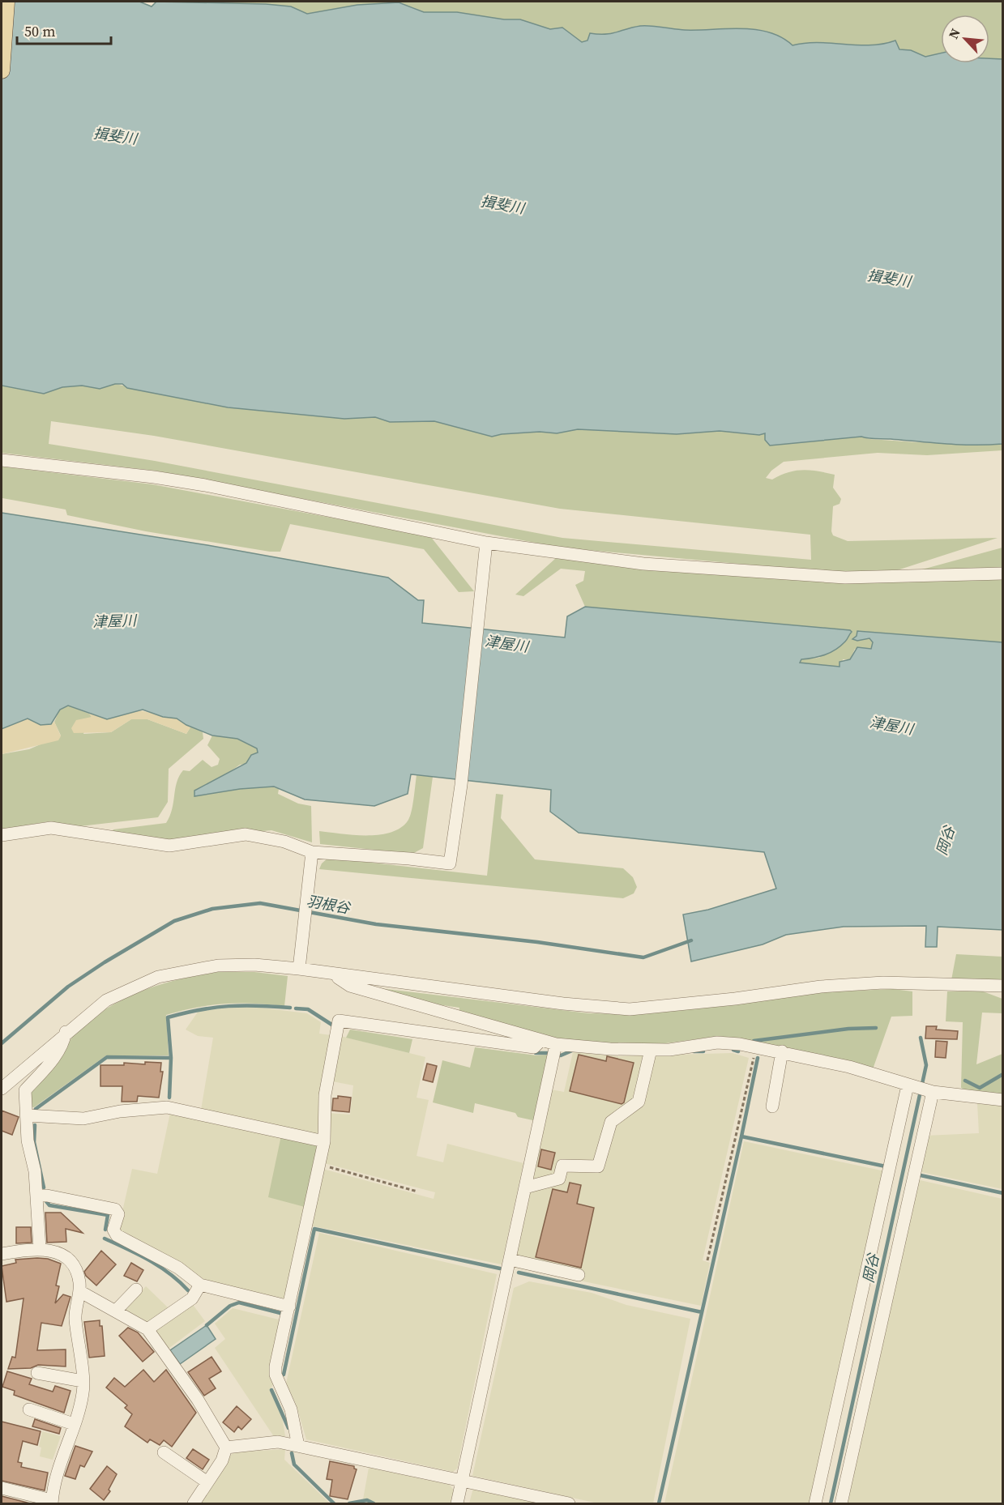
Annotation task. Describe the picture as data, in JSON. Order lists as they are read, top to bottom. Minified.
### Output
{"water":["揖斐川","津屋川","岡谷","羽根谷"],"scale_bar":"50 m","north":"top left"}
